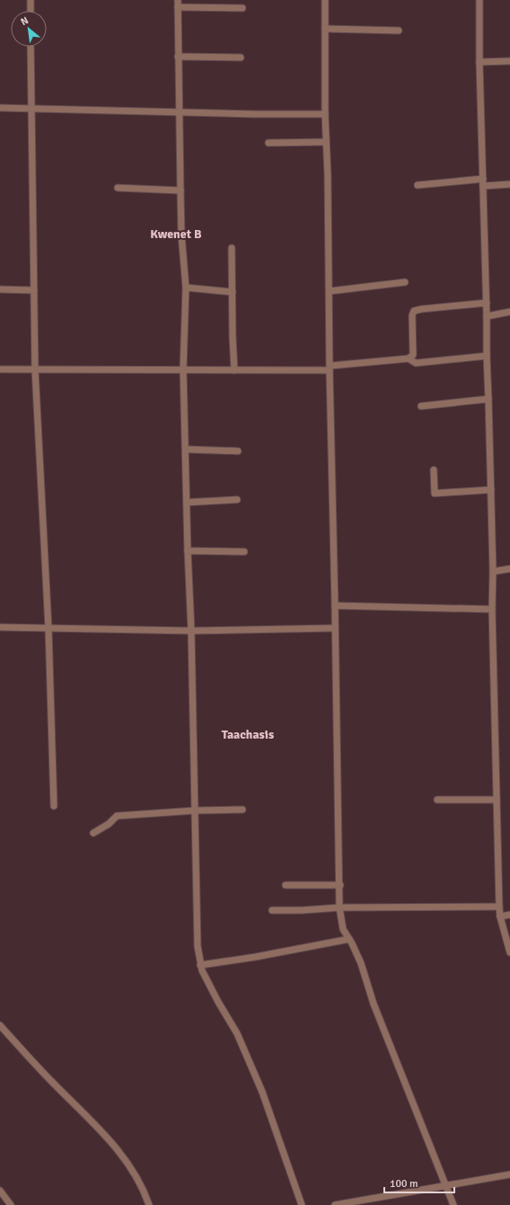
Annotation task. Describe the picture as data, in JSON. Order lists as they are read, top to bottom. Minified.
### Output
{"districts":["Kwenet B","Taachasis"],"scale_bar":"100 m","north":"top left"}
